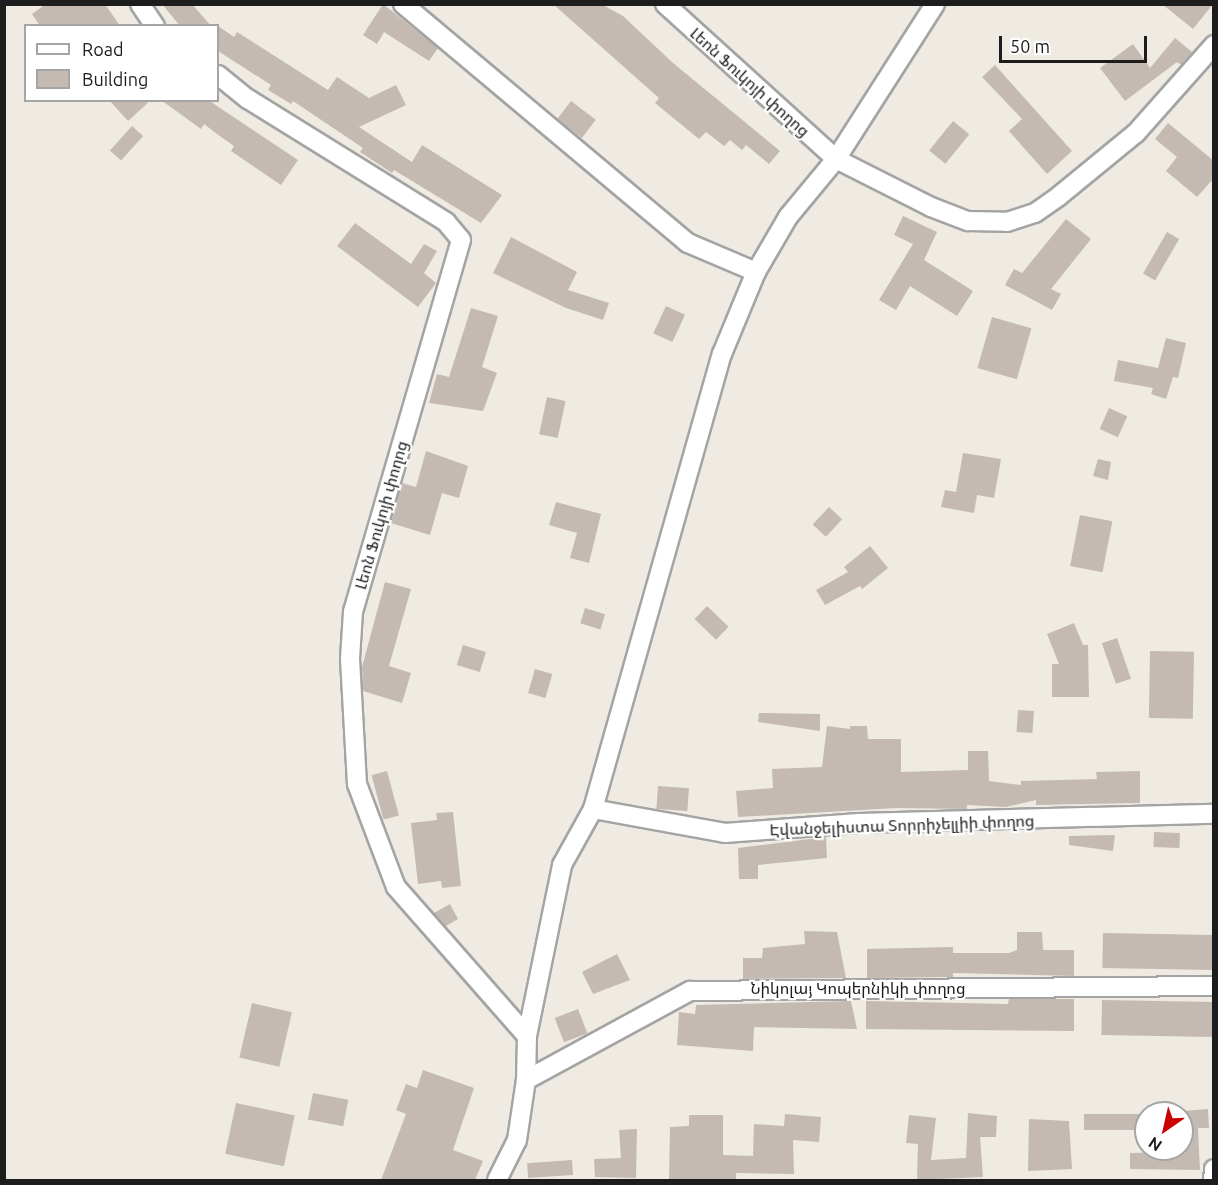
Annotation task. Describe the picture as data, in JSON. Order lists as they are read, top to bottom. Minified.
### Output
{"streets":{"street":["Լեոն Ֆուկոյի փողոց","Էվանջելիստա Տորրիչելլիի փողոց","Նիկոլայ Կոպերնիկի փողոց"]},"legend":["Road","Building"],"scale_bar":"50 m","north":"bottom left"}
